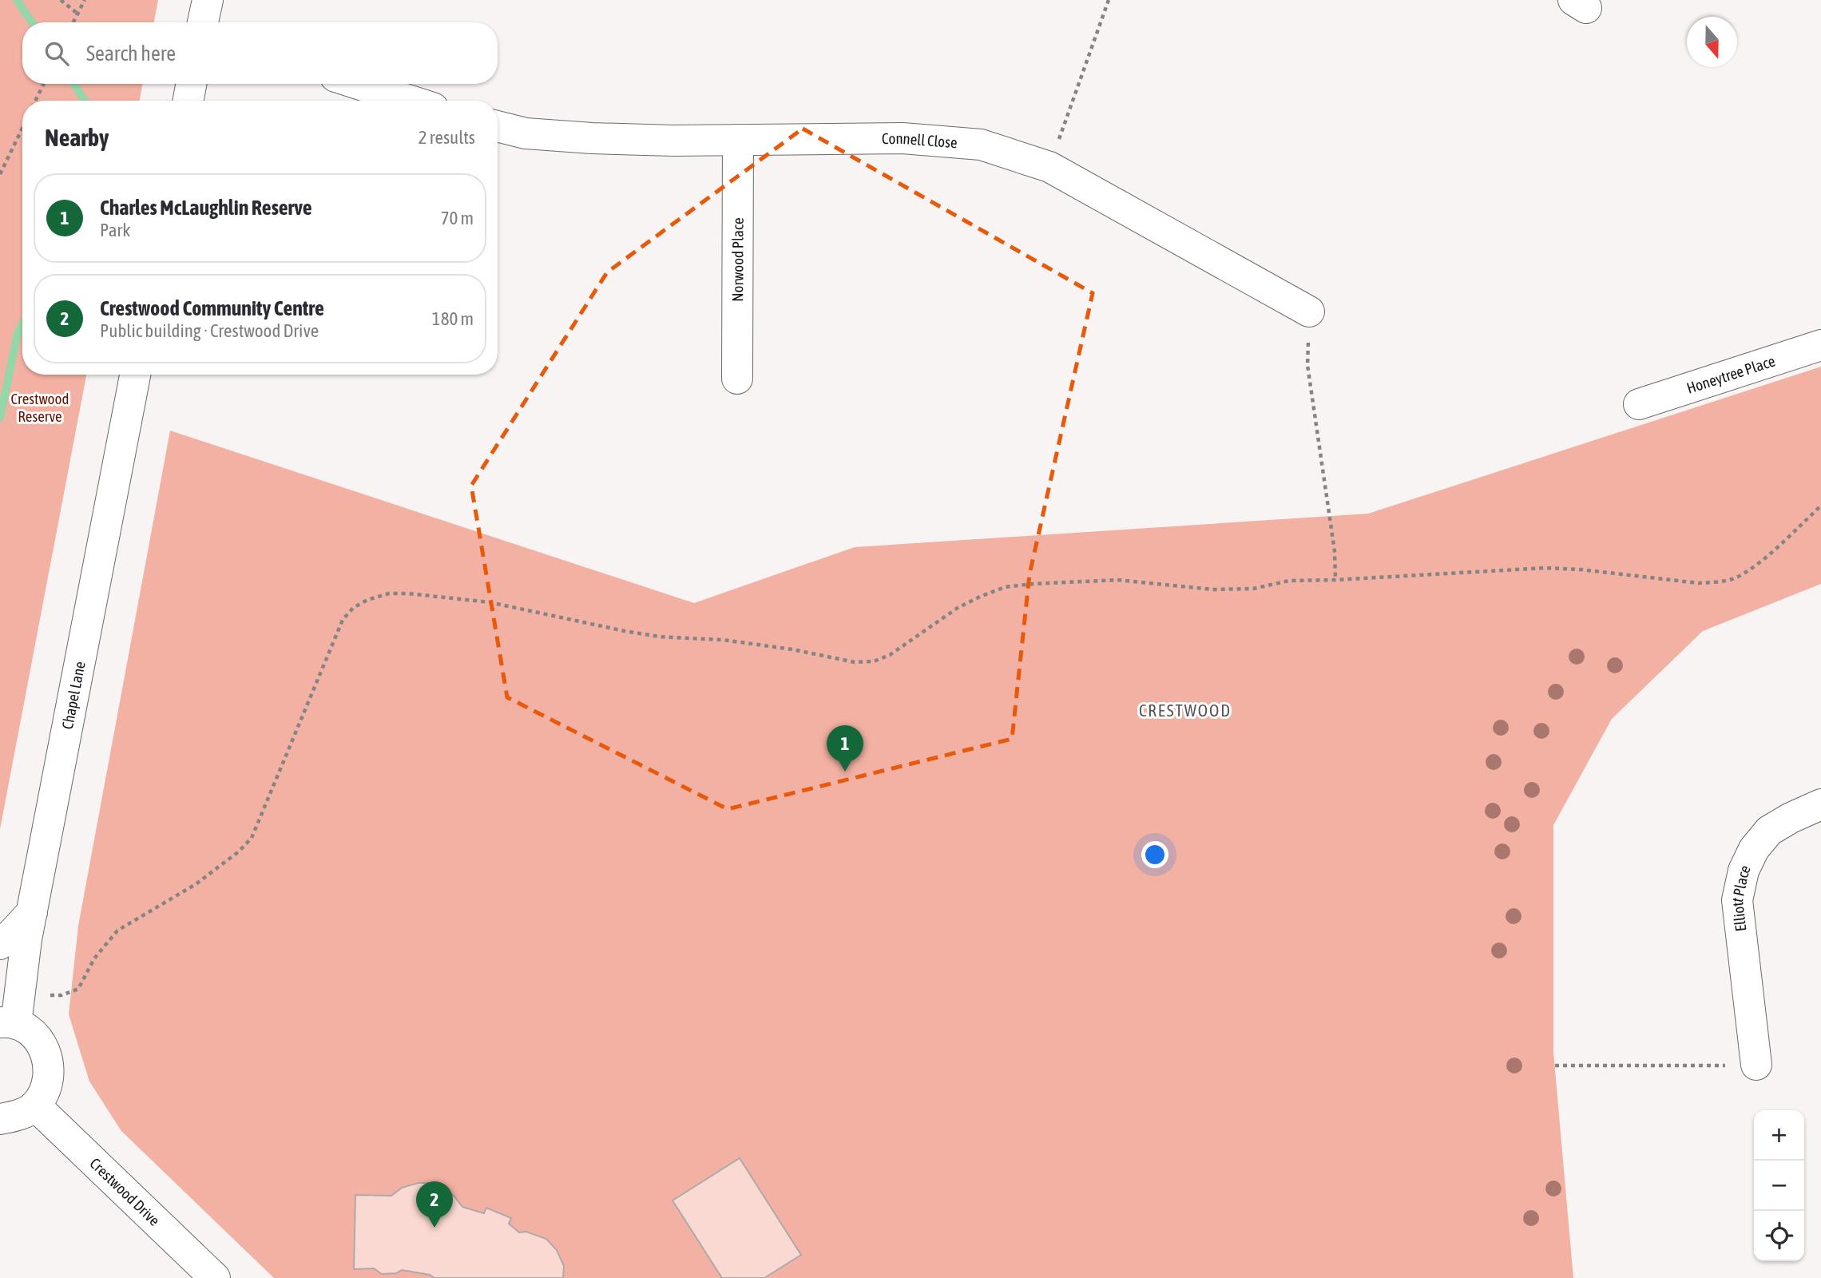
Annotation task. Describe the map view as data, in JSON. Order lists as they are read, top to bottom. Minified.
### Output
{"streets":{"street":["Connell Close","Norwood Place","Honeytree Place","Chapel Lane","Elliott Place","Crestwood Drive"]},"crossings":[["Connell Close","Norwood Place"]],"districts":["CRESTWOOD"],"parks":["Crestwood Reserve"],"north":"bottom","page":{"search":"Search here","heading":["Nearby","2 results"],"list":[{"mark":"1","name":"Charles McLaughlin Reserve","note":"Park","value":"70 m"},{"mark":"2","name":"Crestwood Community Centre","note":"Public building · Crestwood Drive","value":"180 m"}],"pins":["1","2"],"map_buttons":["+","−"]}}
